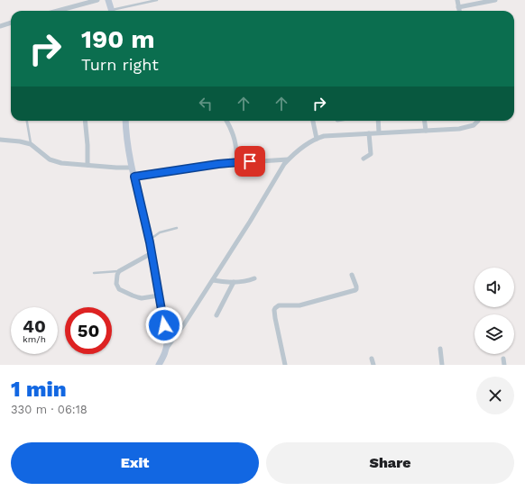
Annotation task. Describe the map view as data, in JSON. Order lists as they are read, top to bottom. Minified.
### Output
{"page":{"turn":["190 m","Turn right"],"speed":"40 km/h","limit":"50","heading":["1 min","330 m · 06:18"],"buttons":["Exit","Share"]}}
